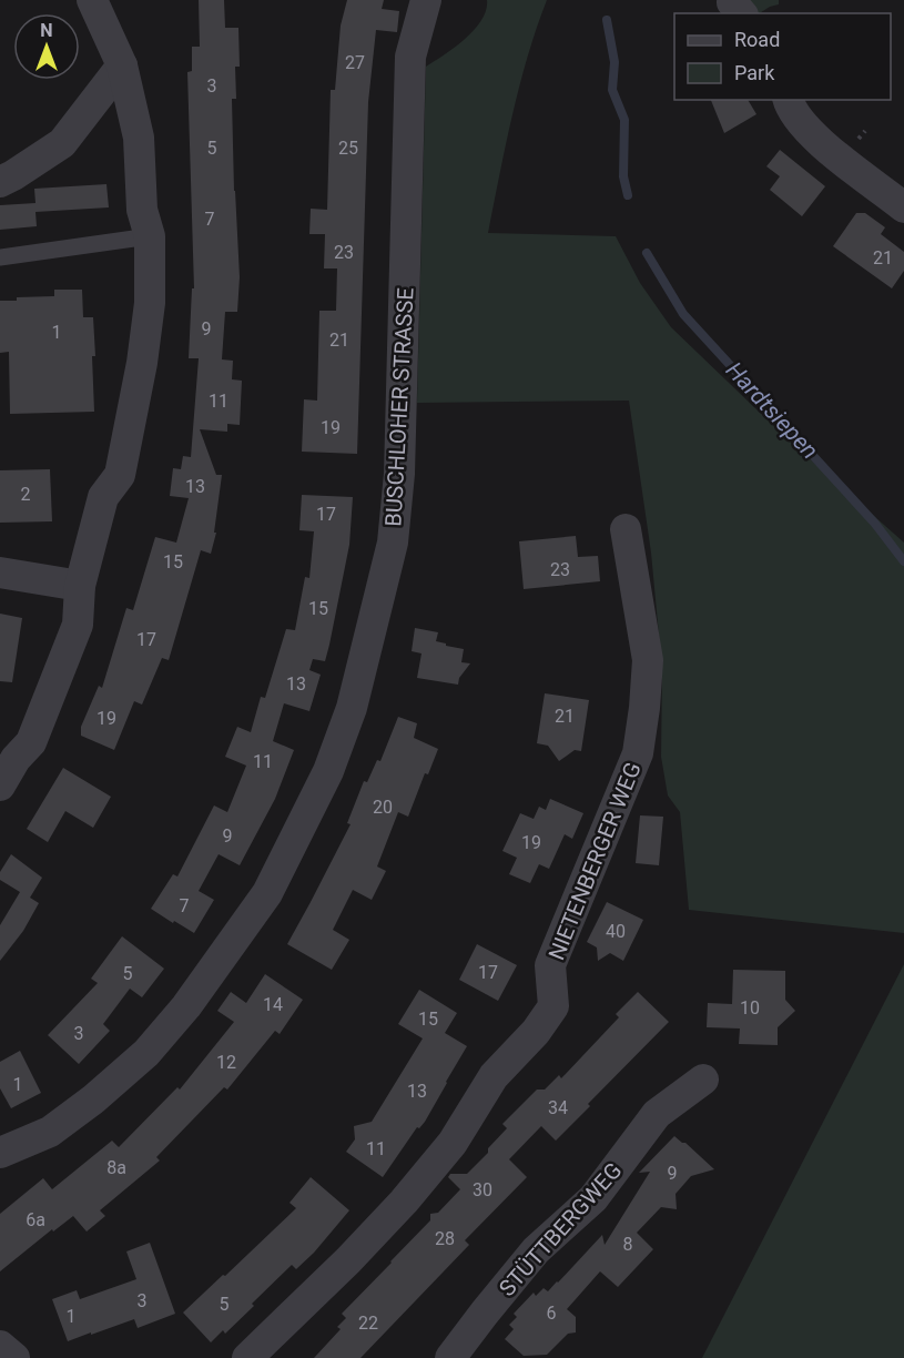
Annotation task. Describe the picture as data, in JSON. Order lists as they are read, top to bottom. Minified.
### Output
{"streets":{"street":["BUSCHLOHER STRASSE","NIETENBERGER WEG","STÜTTBERGWEG"]},"water":["Hardtsiepen"],"house_numbers":["27","3","5","25","7","23","21","9","1","21","11","19","13","2","17","15","23","15","17","13","21","19","11","20","9","19","7","40","17","5","14","10","15","3","12","1","13","34","11","8a","9","30","6a","28","8","3","5","6","1","22"],"legend":["Road","Park"],"north":"top"}
